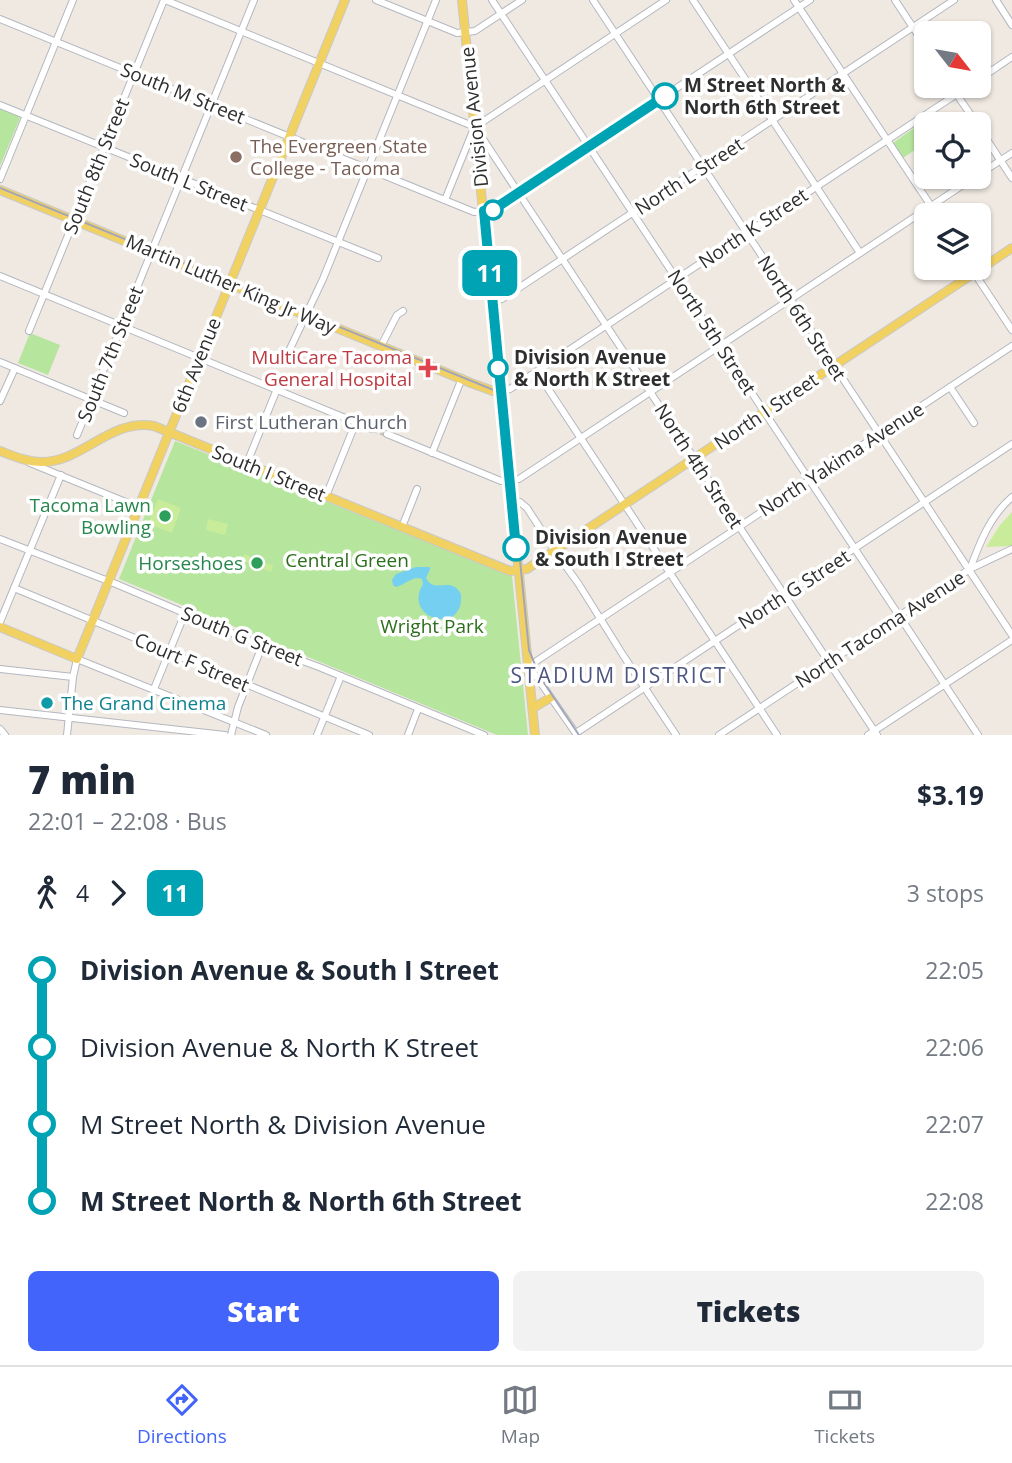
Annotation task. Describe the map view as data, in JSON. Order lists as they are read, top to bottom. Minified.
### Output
{"streets":{"main road":["Division Avenue","Martin Luther King Jr Way","6th Avenue","North I Street","South I Street"],"street":["South M Street","South 8th Street","North L Street","South L Street","North K Street","North 6th Street","North 5th Street","South 7th Street","North Yakima Avenue","North 4th Street","North G Street","North Tacoma Avenue","South G Street","Court F Street"]},"crossings":[["South M Street","Division Avenue"],["South M Street","South 8th Street"],["South M Street","South 7th Street"],["South M Street","6th Avenue"],["Division Avenue","North L Street"],["Division Avenue","North K Street"],["Division Avenue","Martin Luther King Jr Way"],["Division Avenue","North I Street"],["Division Avenue","North Yakima Avenue"],["Division Avenue","North 4th Street"],["Division Avenue","South I Street"],["South 8th Street","South L Street"],["South 8th Street","Martin Luther King Jr Way"],["North L Street","North 6th Street"],["North L Street","North 5th Street"],["North L Street","North 4th Street"],["South L Street","South 7th Street"],["South L Street","6th Avenue"],["North K Street","Martin Luther King Jr Way"],["North K Street","North 6th Street"],["North K Street","North 5th Street"],["North K Street","North 4th Street"],["Martin Luther King Jr Way","South 7th Street"],["Martin Luther King Jr Way","6th Avenue"],["North 6th Street","North I Street"],["North 6th Street","North Yakima Avenue"],["North 6th Street","North G Street"],["North 6th Street","North Tacoma Avenue"],["North 5th Street","North I Street"],["North 5th Street","North Yakima Avenue"],["North 5th Street","North G Street"],["North 5th Street","North Tacoma Avenue"],["6th Avenue","South I Street"],["6th Avenue","South G Street"],["6th Avenue","Court F Street"],["North I Street","North 4th Street"],["North I Street","South I Street"],["North Yakima Avenue","North 4th Street"],["North 4th Street","North G Street"],["North 4th Street","North Tacoma Avenue"]],"districts":["STADIUM DISTRICT"],"parks":["Central Green","Wright Park"],"places":{"other":["M Street North & North 6th Street","The Evergreen State College - Tacoma","Division Avenue & North K Street","First Lutheran Church","Tacoma Lawn Bowling","Division Avenue & South I Street","Horseshoes","The Grand Cinema"],"health":["MultiCare Tacoma General Hospital"]},"lines":["bus line 11"],"north":"bottom right","page":{"on_map":"11","heading":["7 min","22:01 – 22:08 · Bus","$3.19"],"legs":["4","11","3 stops"],"list":[{"name":"Division Avenue & South I Street","value":"22:05"},{"name":"Division Avenue & North K Street","value":"22:06"},{"name":"M Street North & Division Avenue","value":"22:07"},{"name":"M Street North & North 6th Street","value":"22:08"}],"buttons":["Start","Tickets"],"tabs":["Directions","Map","Tickets"]}}
